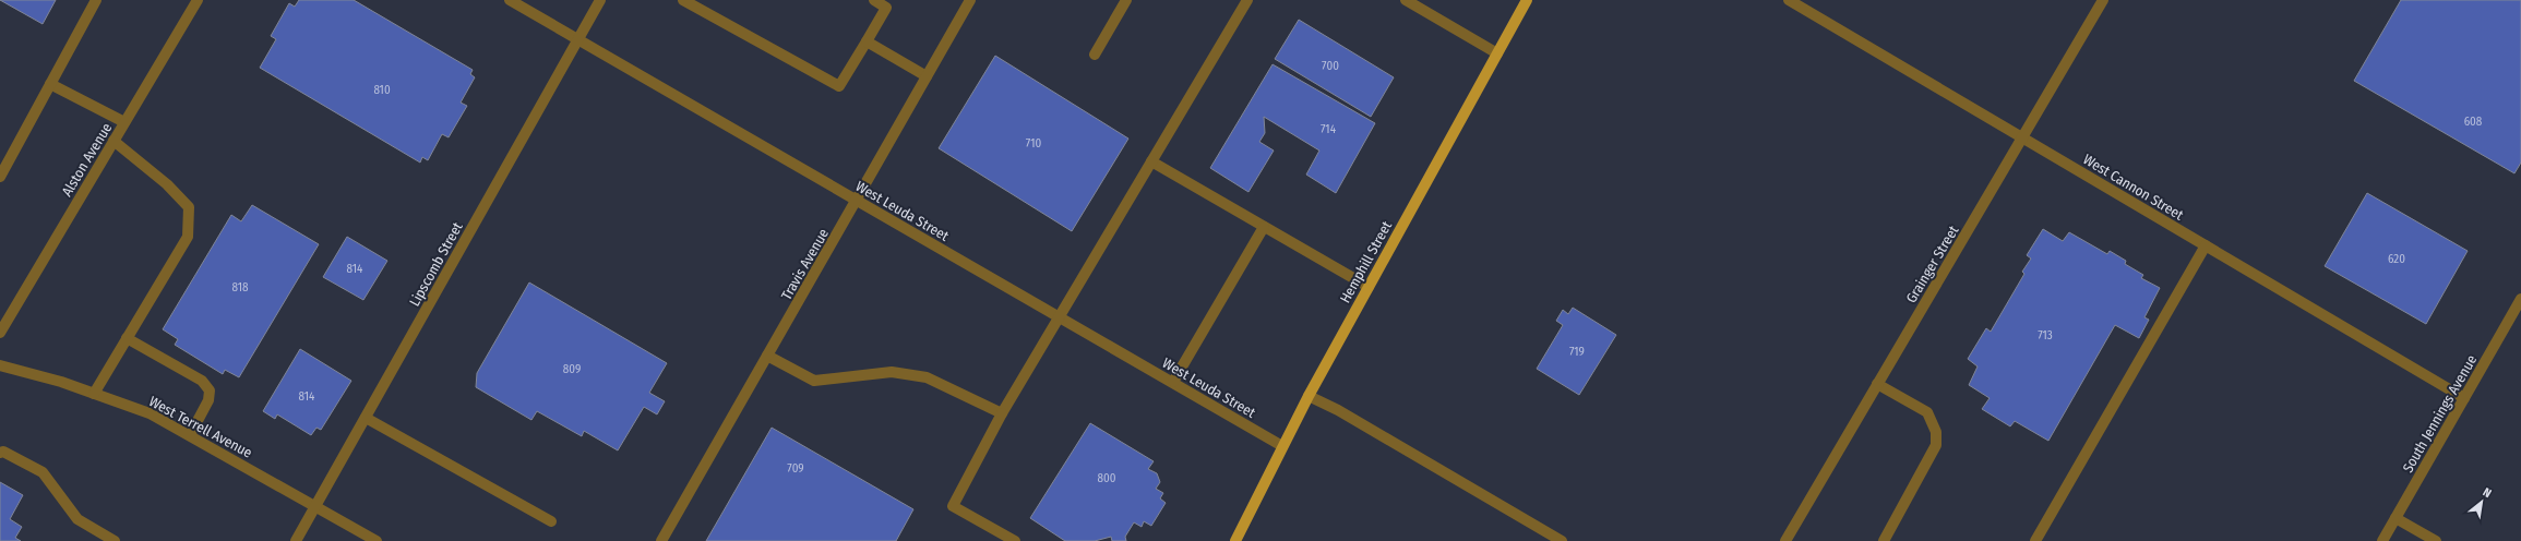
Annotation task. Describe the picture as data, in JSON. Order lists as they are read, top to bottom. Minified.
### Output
{"streets":{"main road":["Hemphill Street"],"street":["Alston Avenue","West Cannon Street","West Leuda Street","Lipscomb Street","Travis Avenue","Grainger Street","South Jennings Avenue","West Terrell Avenue"]},"crossings":[["West Cannon Street","Grainger Street"],["West Cannon Street","South Jennings Avenue"],["West Leuda Street","Hemphill Street"],["West Leuda Street","Lipscomb Street"],["West Leuda Street","Travis Avenue"],["Lipscomb Street","West Terrell Avenue"]],"house_numbers":["700","810","608","714","710","620","814","818","713","719","809","814","709","800"],"north":"top right"}
